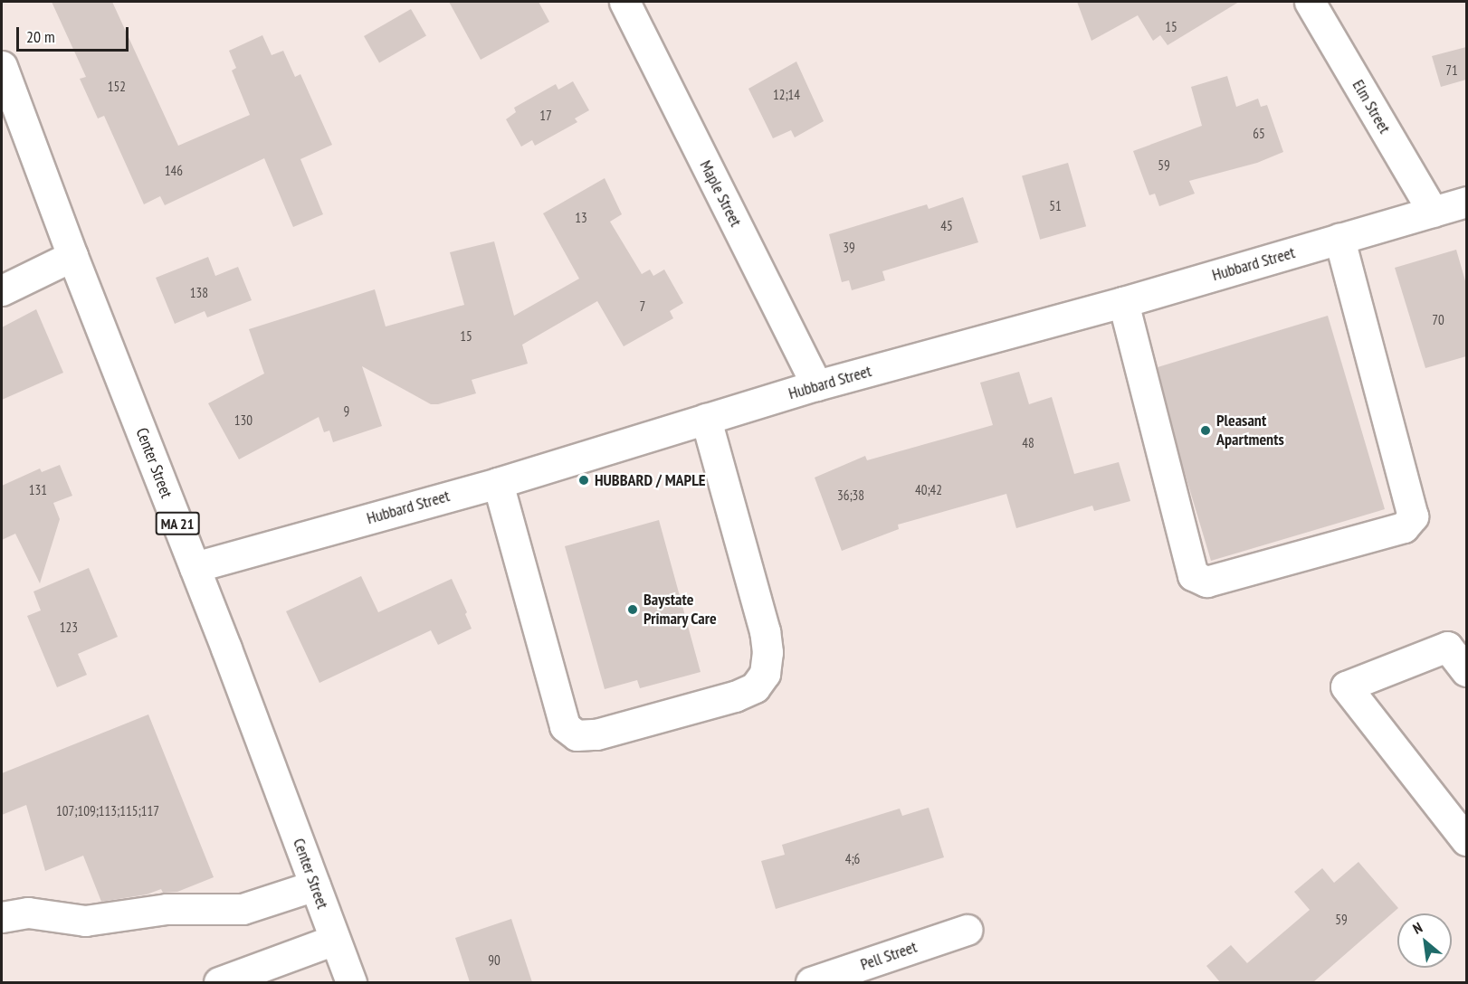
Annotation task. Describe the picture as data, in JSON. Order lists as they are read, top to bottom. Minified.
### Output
{"streets":{"street":["Elm Street","Maple Street","Hubbard Street","Center Street","MA 21","Pell Street"]},"crossings":[["Elm Street","Hubbard Street"],["Maple Street","Hubbard Street"],["Hubbard Street","Center Street"]],"places":["Pleasant Apartments","HUBBARD / MAPLE","Baystate Primary Care"],"house_numbers":["15","71","152","12;14","17","65","59","146","51","13","45","39","138","7","70","15","9","130","48","131","40;42","36;38","123","107;109;113;115;117","4;6","59","90"],"scale_bar":"20 m","north":"top left"}
